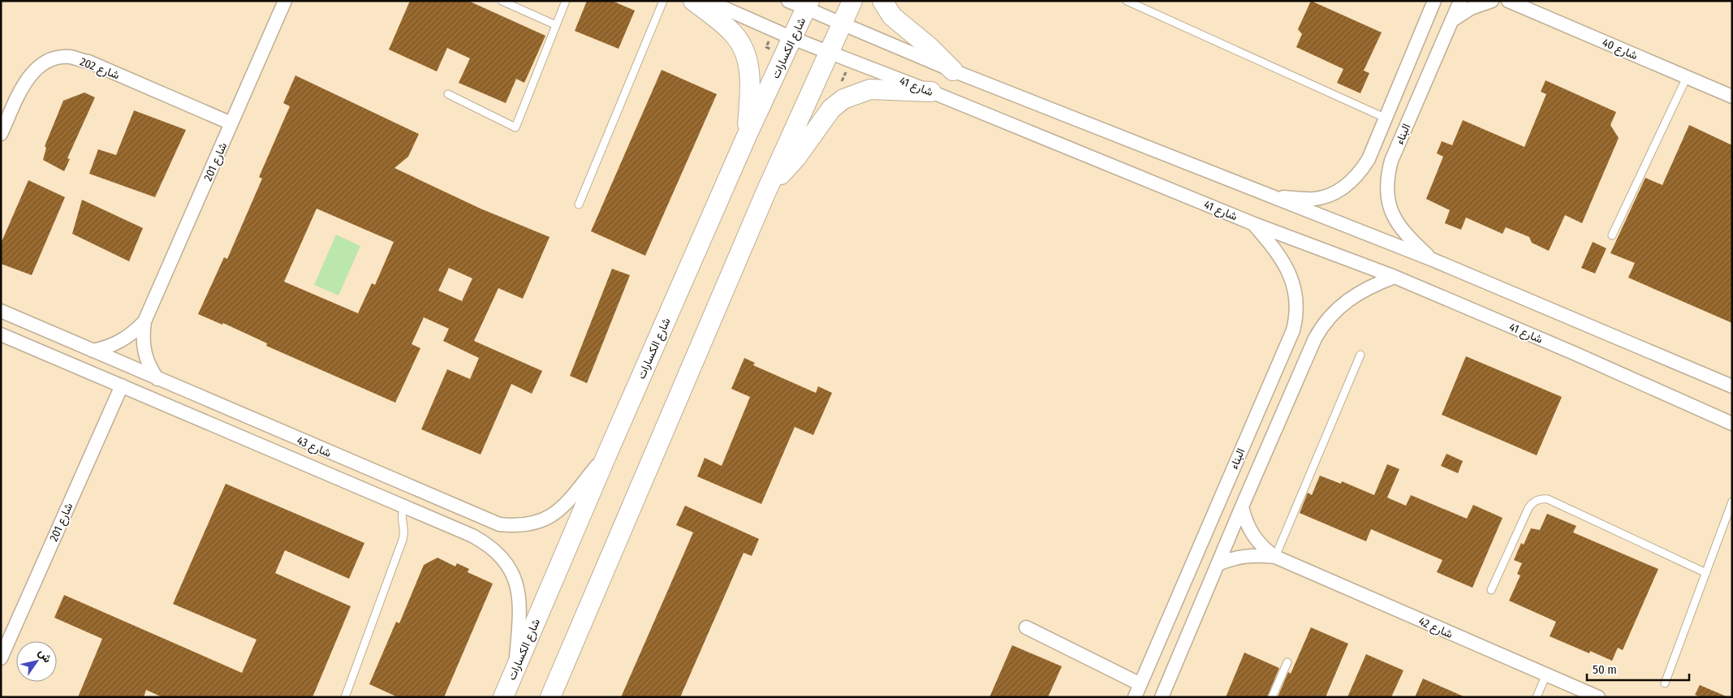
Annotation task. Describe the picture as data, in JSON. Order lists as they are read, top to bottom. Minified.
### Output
{"streets":{"street":["شارع الكسارات","شارع 40","شارع 202","شارع 41","البناء","شارع 201","شارع 43","شارع 42"]},"crossings":[["شارع الكسارات","شارع 41"],["شارع الكسارات","شارع 43"],["شارع 202","شارع 201"],["شارع 41","البناء"],["البناء","شارع 42"],["شارع 201","شارع 43"]],"scale_bar":"50 m","north":"top right"}
